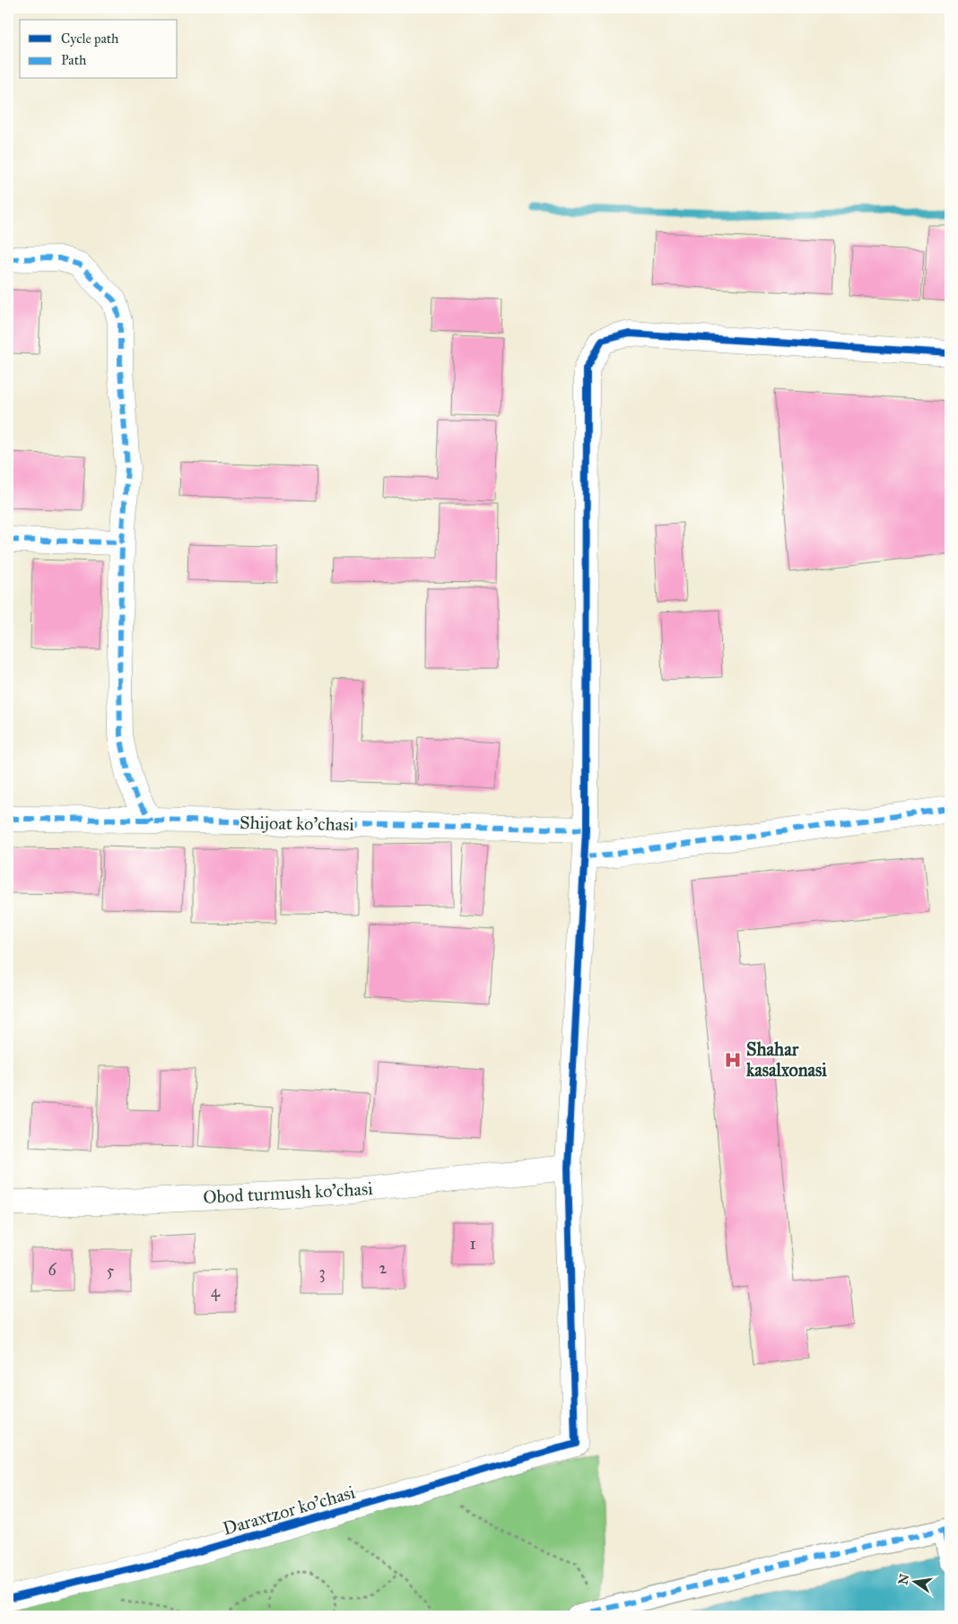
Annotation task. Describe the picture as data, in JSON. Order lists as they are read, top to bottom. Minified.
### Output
{"streets":{"street":["Shijoat ko'chasi","Obod turmush ko'chasi","Daraxtzor ko'chasi"]},"crossings":[["Obod turmush ko'chasi","Daraxtzor ko'chasi"]],"places":{"hospital":["Shahar kasalxonasi"]},"house_numbers":["1","2","6","5","3","4"],"legend":["Cycle path","Path"],"north":"left"}
